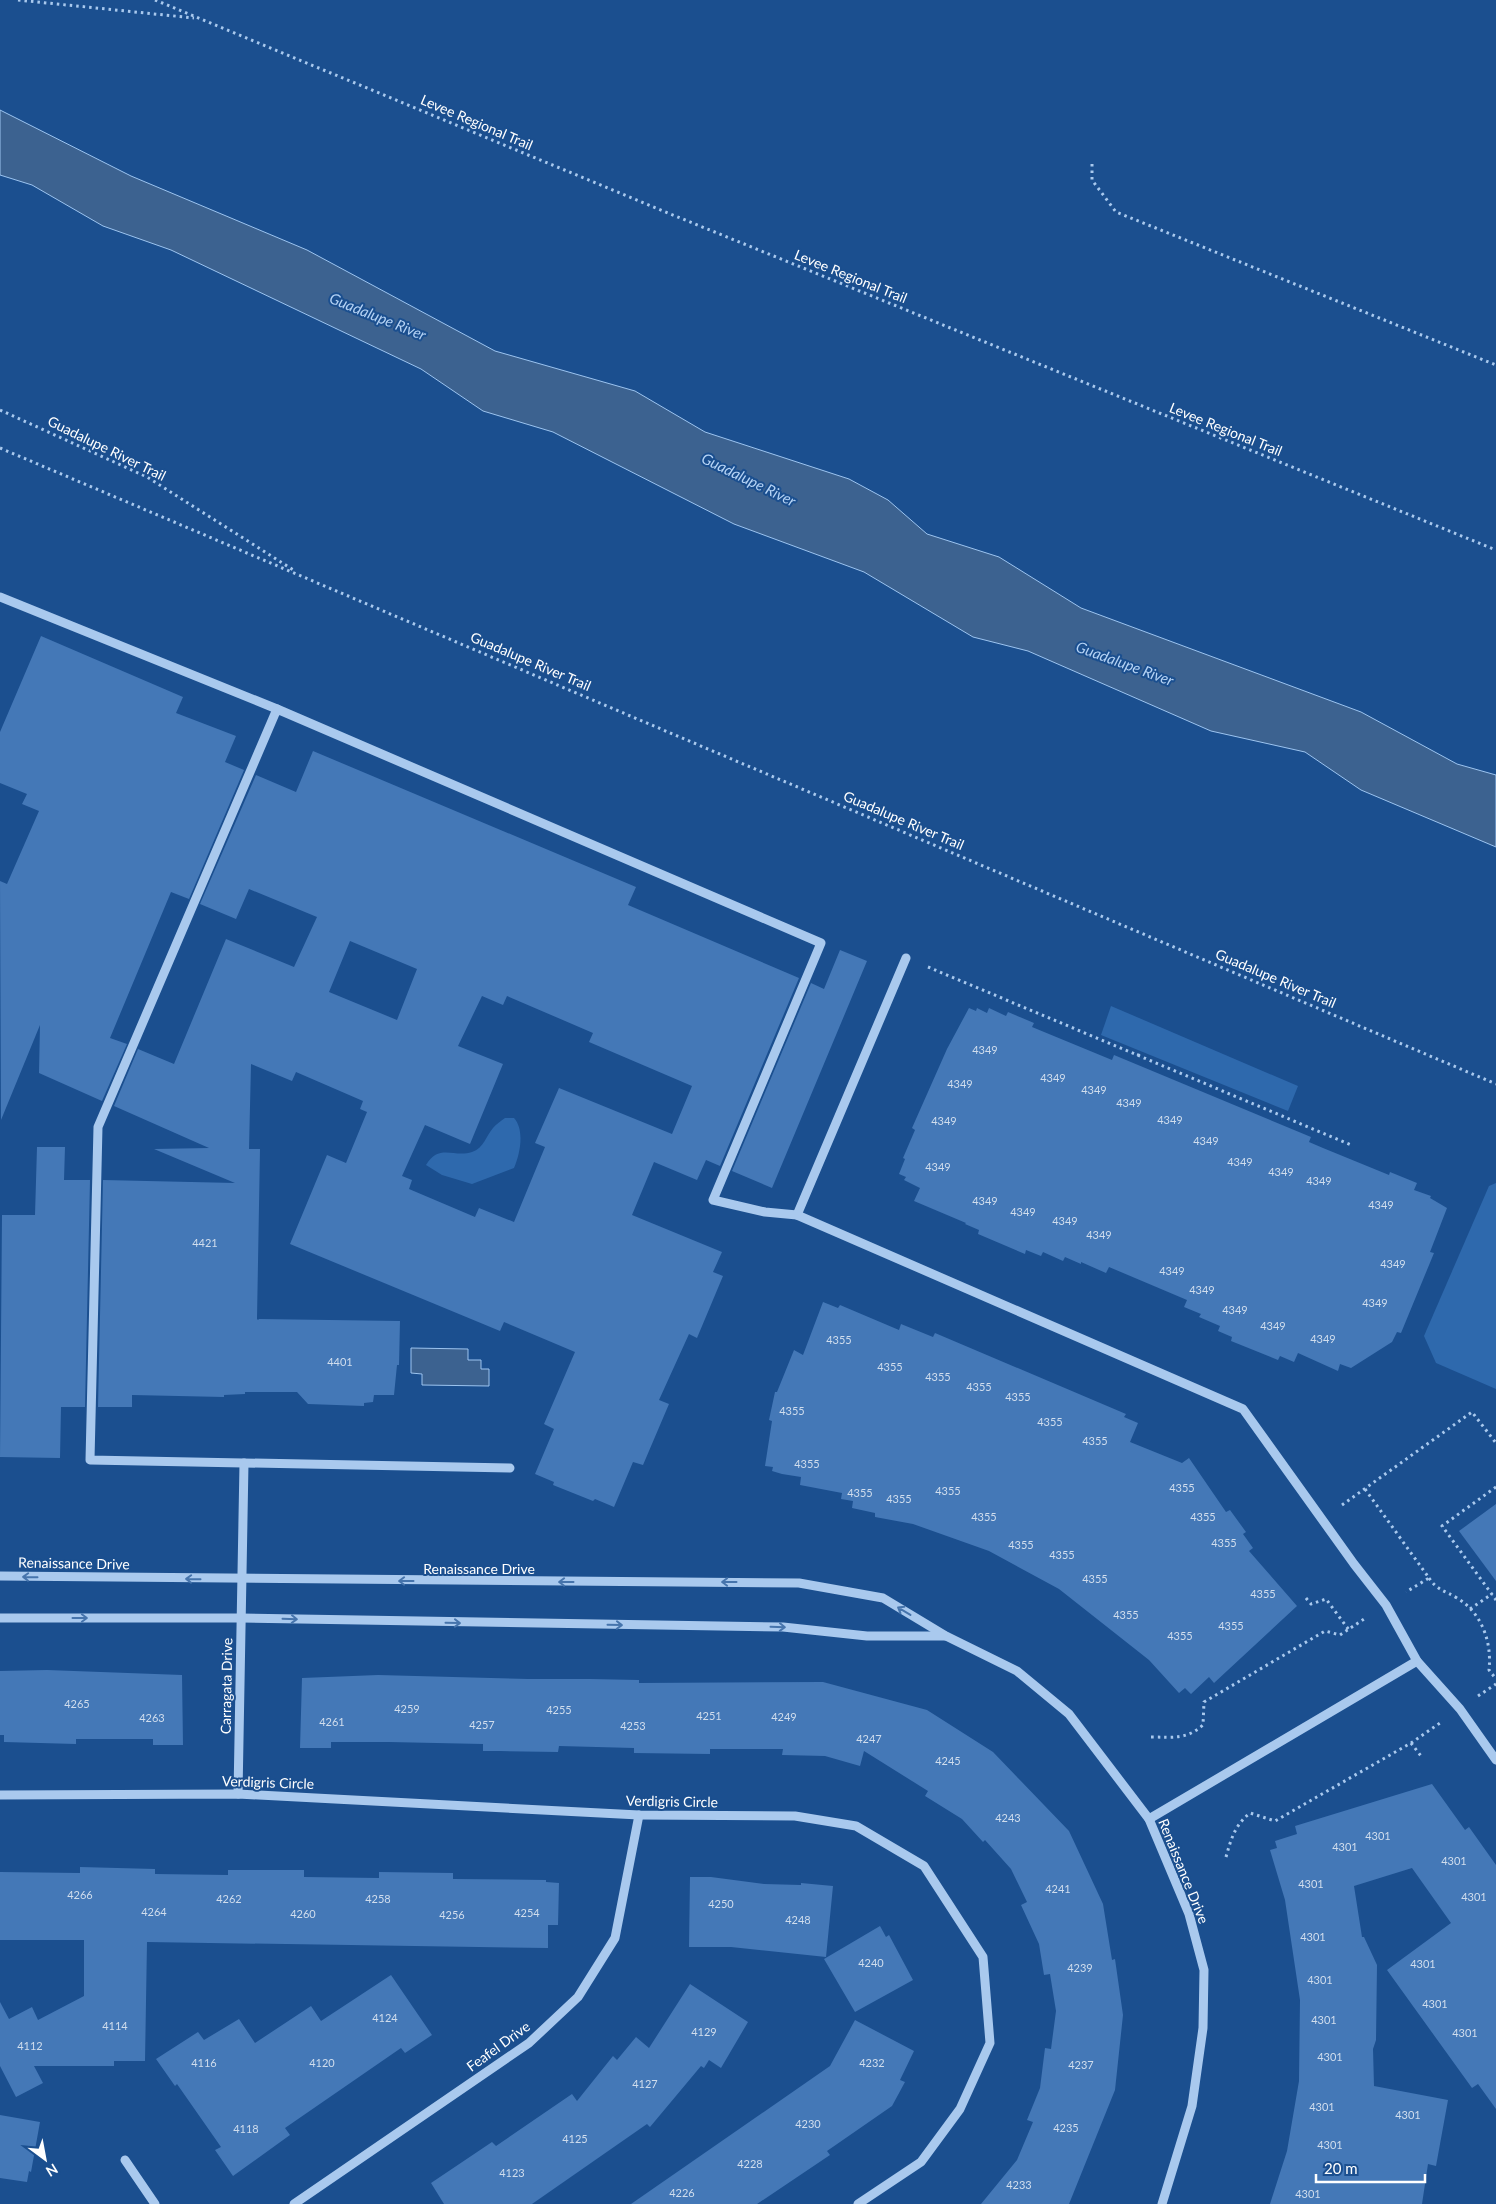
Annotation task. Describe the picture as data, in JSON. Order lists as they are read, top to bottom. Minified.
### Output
{"streets":{"street":["Renaissance Drive","Carragata Drive","Verdigris Circle","Feafel Drive"],"path":["Levee Regional Trail","Guadalupe River Trail"]},"crossings":[["Renaissance Drive","Carragata Drive"],["Carragata Drive","Verdigris Circle"],["Verdigris Circle","Feafel Drive"]],"water":["Guadalupe River"],"house_numbers":["4349","4349","4349","4349","4349","4349","4349","4349","4349","4349","4349","4349","4349","4349","4349","4349","4349","4421","4349","4349","4349","4349","4349","4349","4349","4355","4401","4355","4355","4355","4355","4355","4355","4355","4355","4355","4355","4355","4355","4355","4355","4355","4355","4355","4355","4355","4355","4355","4355","4265","4259","4255","4251","4249","4263","4261","4257","4253","4247","4245","4243","4301","4301","4301","4301","4241","4266","4301","4262","4258","4250","4264","4254","4260","4256","4248","4301","4240","4301","4239","4301","4301","4124","4301","4114","4129","4301","4112","4301","4116","4120","4232","4237","4127","4301","4301","4230","4235","4118","4125","4301","4228","4123","4233","4226","4301"],"scale_bar":"20 m","north":"bottom right"}
